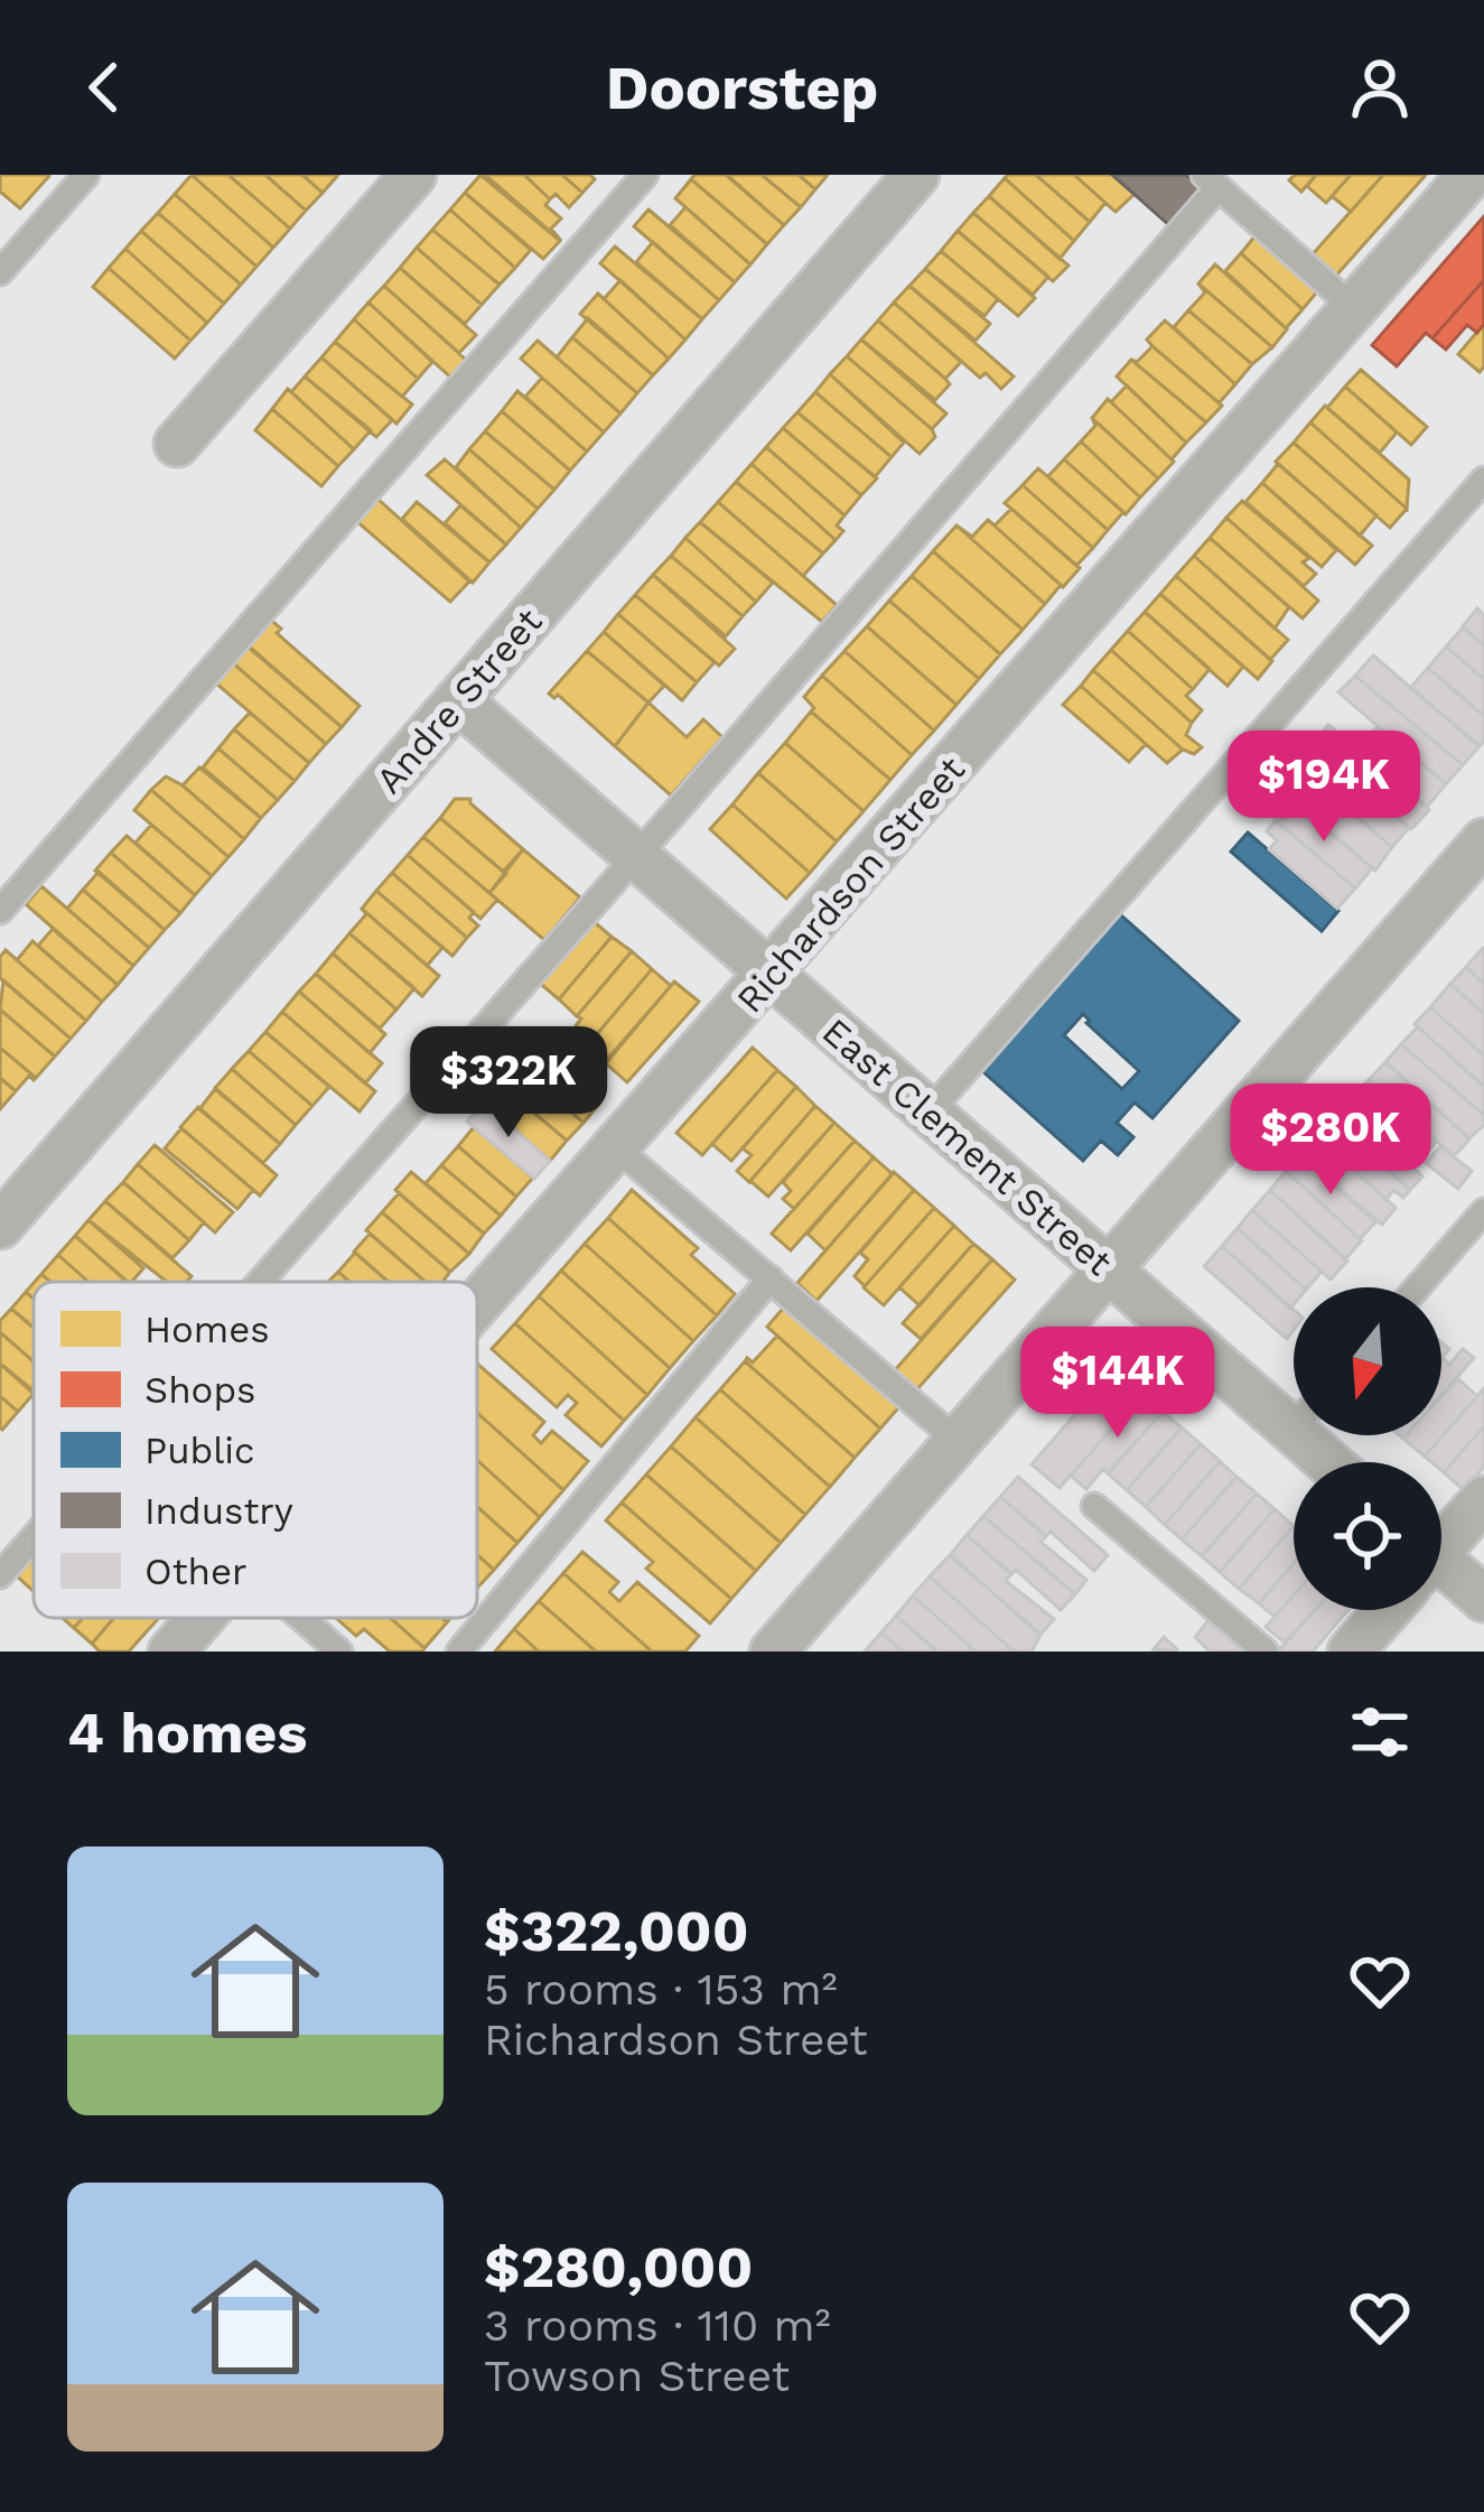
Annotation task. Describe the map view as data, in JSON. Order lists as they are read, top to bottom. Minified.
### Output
{"streets":{"street":["Andre Street","Richardson Street","East Clement Street"]},"crossings":[["Andre Street","East Clement Street"],["Richardson Street","East Clement Street"]],"legend":["Homes","Shops","Public","Industry","Other"],"north":"bottom","page":{"header":"Doorstep","price":["$194K","$322K","$280K","$144K"],"heading":"4 homes","list":[{"name":"$322,000","note":"5 rooms · 153 m² · Richardson Street"},{"name":"$280,000","note":"3 rooms · 110 m² · Towson Street"}]}}
